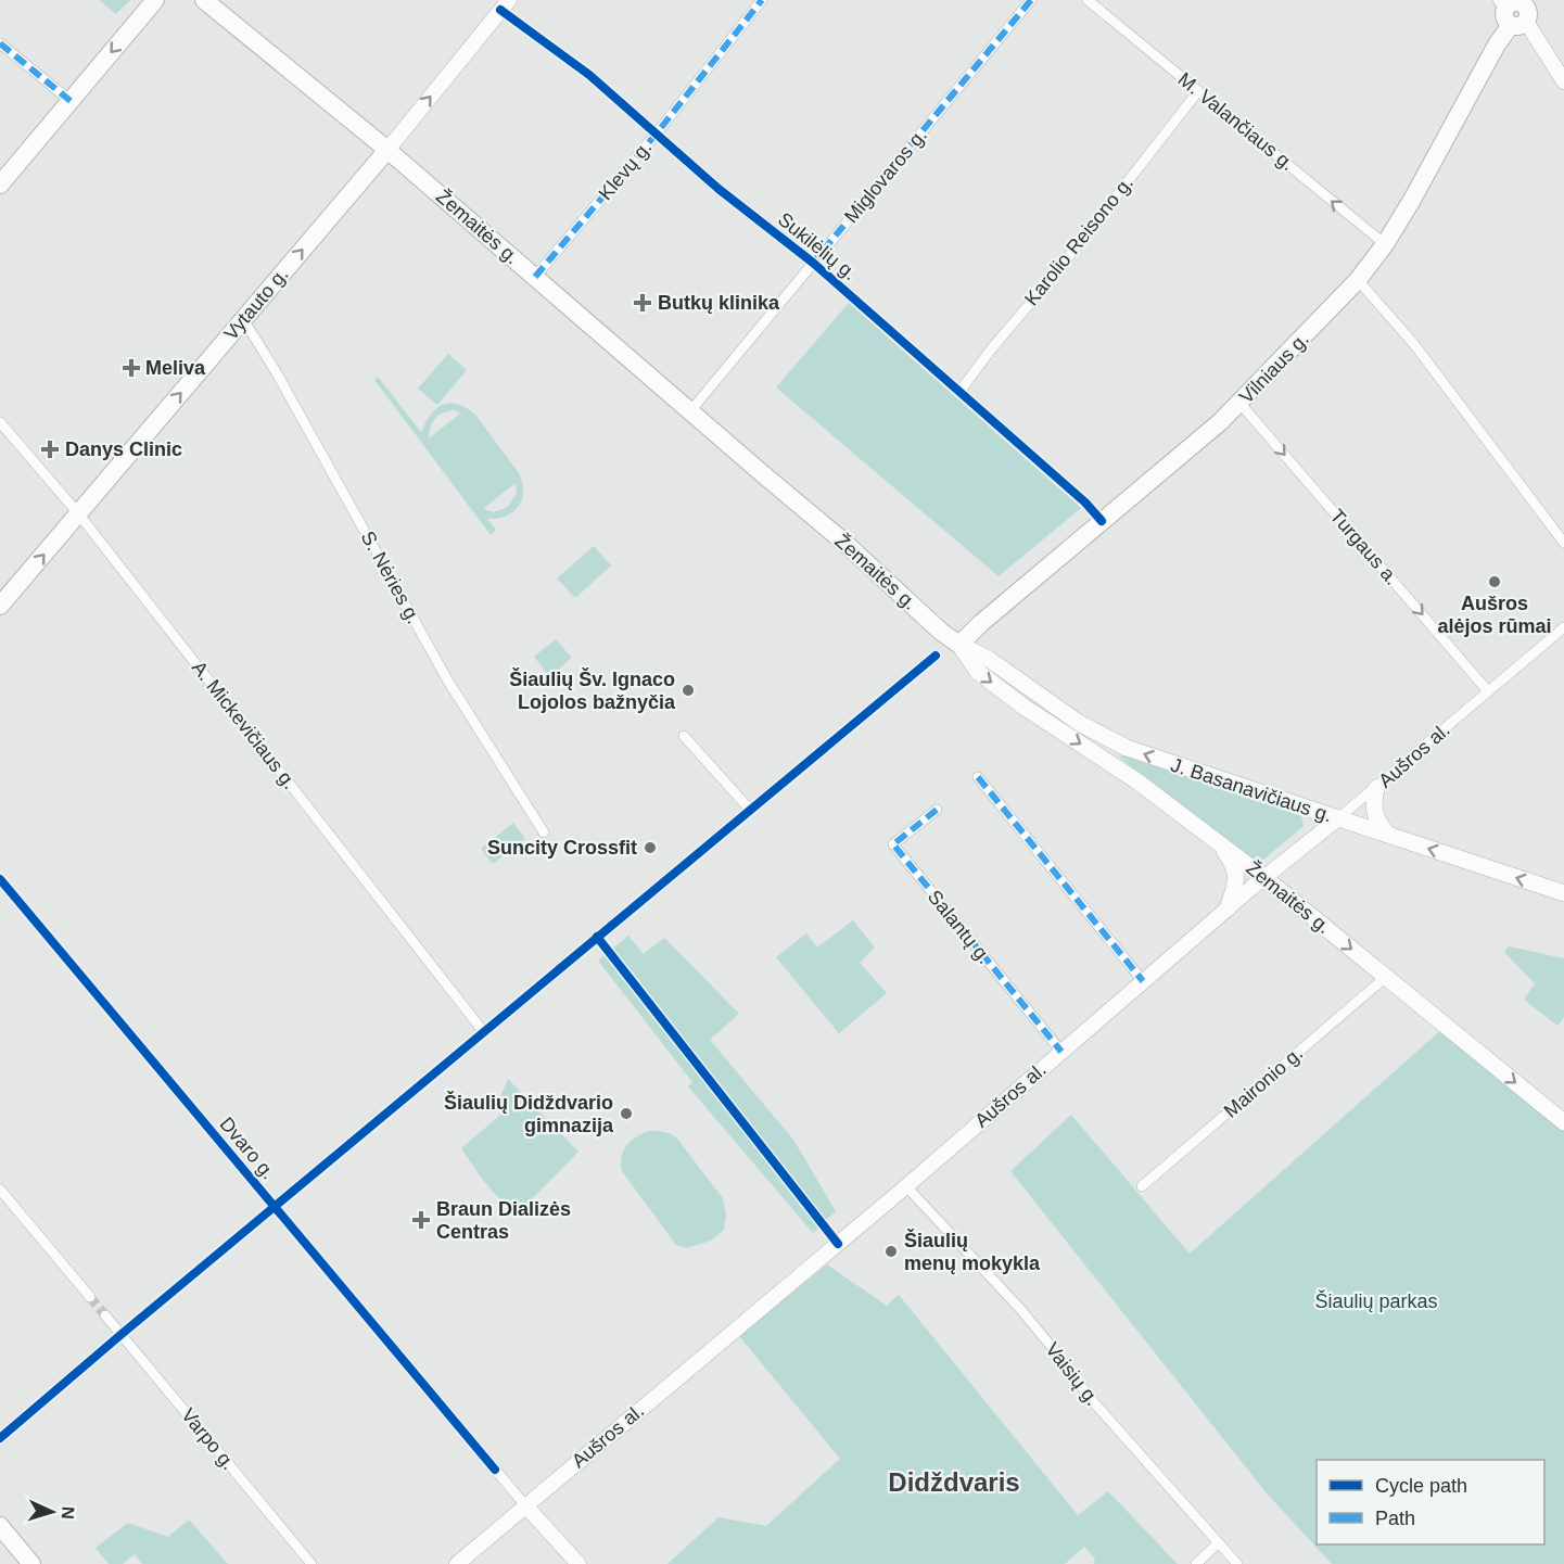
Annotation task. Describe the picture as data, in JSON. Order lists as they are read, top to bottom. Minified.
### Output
{"streets":{"highway":["Žemaitės g.","Vytauto g.","Vilniaus g."],"main road":["Aušros al.","J. Basanavičiaus g.","Dvaro g."],"street":["M. Valančiaus g.","Klevų g.","Miglovaros g.","Karolio Reisono g.","Sukilėlių g.","Turgaus a.","S. Nėries g.","A. Mickevičiaus g.","Salantų g.","Maironio g.","Vaisių g.","Varpo g."]},"crossings":[["M. Valančiaus g.","Karolio Reisono g."],["M. Valančiaus g.","Vilniaus g."],["Klevų g.","Žemaitės g."],["Klevų g.","Sukilėlių g."],["Miglovaros g.","Žemaitės g."],["Miglovaros g.","Sukilėlių g."],["Žemaitės g.","Vytauto g."],["Žemaitės g.","Vilniaus g."],["Žemaitės g.","Aušros al."],["Žemaitės g.","J. Basanavičiaus g."],["Žemaitės g.","Maironio g."],["Karolio Reisono g.","Sukilėlių g."],["Sukilėlių g.","Vytauto g."],["Sukilėlių g.","Vilniaus g."],["Vytauto g.","S. Nėries g."],["Vytauto g.","A. Mickevičiaus g."],["Vilniaus g.","Turgaus a."],["Vilniaus g.","J. Basanavičiaus g."],["Turgaus a.","Aušros al."],["Aušros al.","J. Basanavičiaus g."],["Aušros al.","Salantų g."],["Aušros al.","Dvaro g."],["Aušros al.","Vaisių g."]],"one_way":["M. Valančiaus g.","Žemaitės g.","Vytauto g.","Turgaus a.","J. Basanavičiaus g."],"districts":["Didždvaris"],"parks":["Šiaulių parkas"],"places":{"health":["Butkų klinika","Meliva","Danys Clinic","Braun Dializės Centras"],"other":["Aušros alėjos rūmai","Šiaulių Šv. Ignaco Lojolos bažnyčia","Suncity Crossfit","Šiaulių Didždvario gimnazija","Šiaulių menų mokykla"]},"legend":["Cycle path","Path"],"north":"right"}
